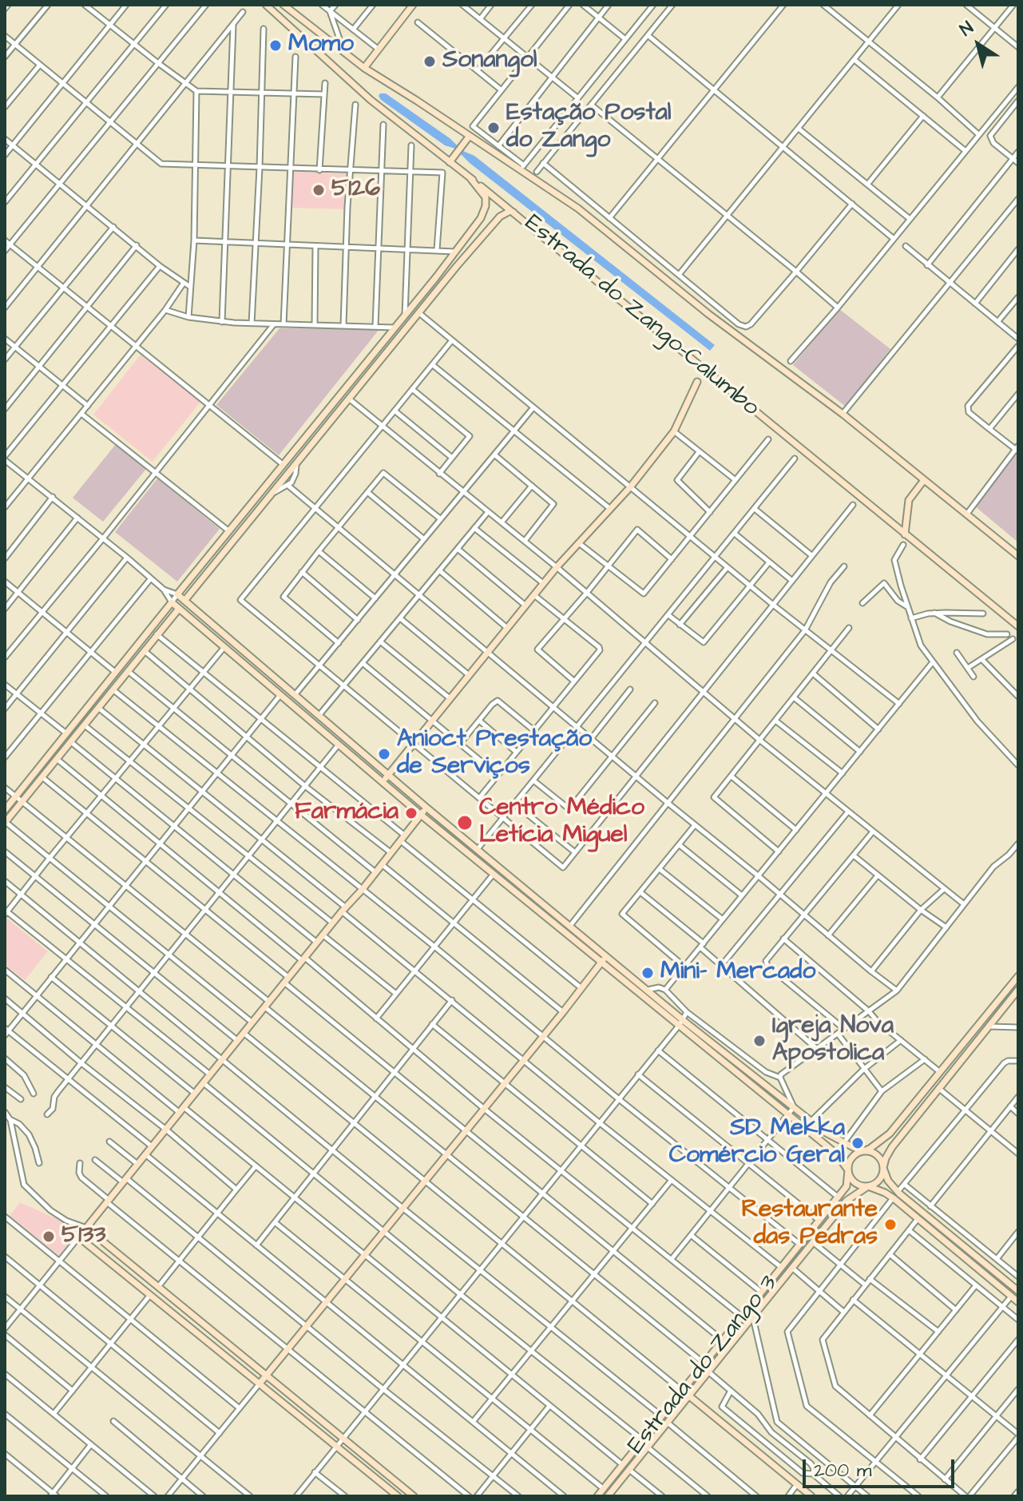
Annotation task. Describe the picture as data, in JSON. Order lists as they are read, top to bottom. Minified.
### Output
{"streets":{"street":["Estrada do Zango-Calumbo","Estrada do Zango 3"]},"places":["Momo","Sonangol","Estação Postal do Zango","5126","Anioct Prestação de Serviços","Farmácia","Centro Médico Letícia Miguel","Mini- Mercado","Igreja Nova Apostolica","SD Mekka Comércio Geral","Restaurante das Pedras","5133"],"scale_bar":"200 m","north":"top left"}
